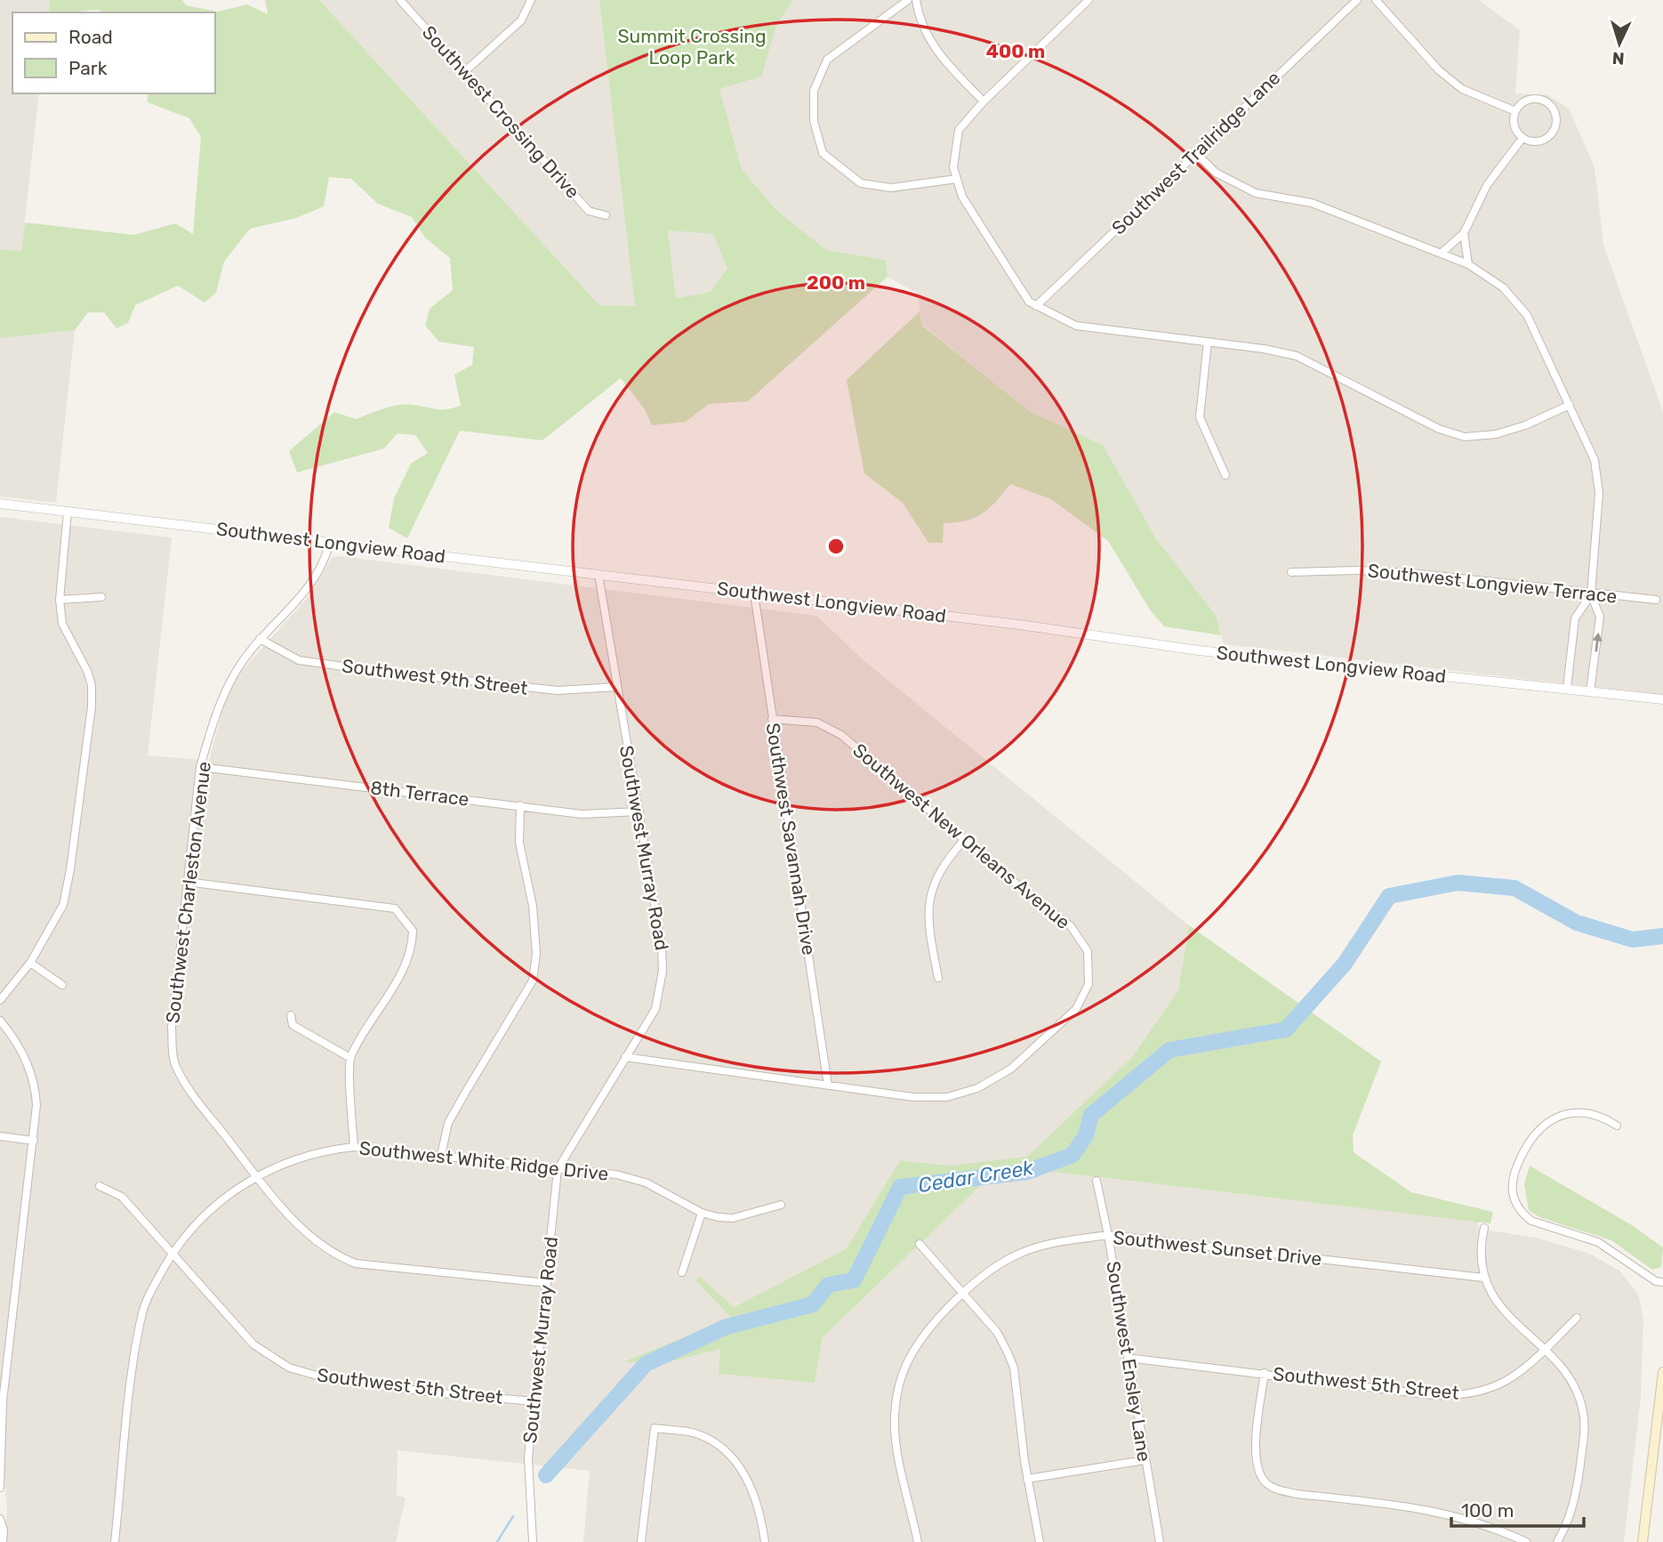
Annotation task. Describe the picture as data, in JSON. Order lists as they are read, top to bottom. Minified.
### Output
{"streets":{"street":["Southwest Crossing Drive","Southwest Trailridge Lane","Southwest Longview Road","Southwest Longview Terrace","Southwest 9th Street","8th Terrace","Southwest New Orleans Avenue","Southwest Savannah Drive","Southwest Murray Road","Southwest Charleston Avenue","Southwest White Ridge Drive","Southwest Sunset Drive","Southwest Ensley Lane","Southwest 5th Street"]},"crossings":[["Southwest Longview Road","Southwest Savannah Drive"],["Southwest Longview Road","Southwest Murray Road"],["Southwest Longview Road","Southwest Charleston Avenue"],["Southwest 9th Street","Southwest Murray Road"],["Southwest 9th Street","Southwest Charleston Avenue"],["8th Terrace","Southwest Murray Road"],["8th Terrace","Southwest Charleston Avenue"],["Southwest New Orleans Avenue","Southwest Savannah Drive"],["Southwest New Orleans Avenue","Southwest Murray Road"],["Southwest Murray Road","Southwest Charleston Avenue"],["Southwest Murray Road","Southwest White Ridge Drive"],["Southwest Murray Road","Southwest 5th Street"],["Southwest Charleston Avenue","Southwest White Ridge Drive"],["Southwest White Ridge Drive","Southwest 5th Street"],["Southwest Sunset Drive","Southwest Ensley Lane"],["Southwest Ensley Lane","Southwest 5th Street"]],"water":["Cedar Creek"],"parks":["Summit Crossing Loop Park"],"legend":["Road","Park"],"scale_bar":"100 m","north":"bottom","rings":["400 m","200 m"]}
